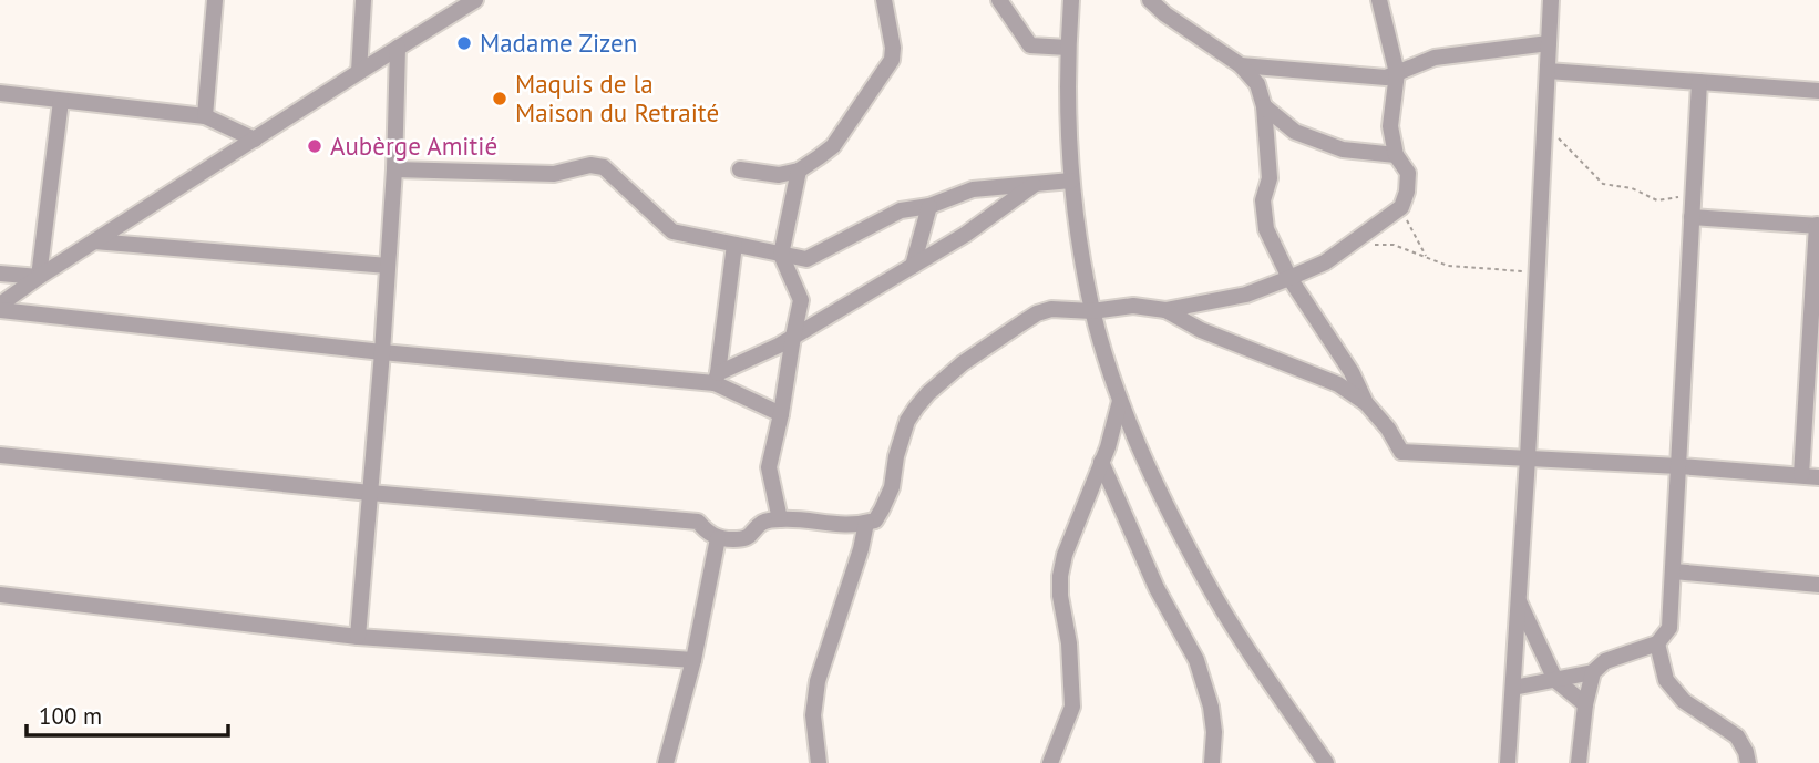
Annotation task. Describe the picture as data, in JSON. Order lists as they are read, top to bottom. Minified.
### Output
{"places":["Madame Zizen","Maquis de la Maison du Retraité","Aubèrge Amitié"],"scale_bar":"100 m"}
